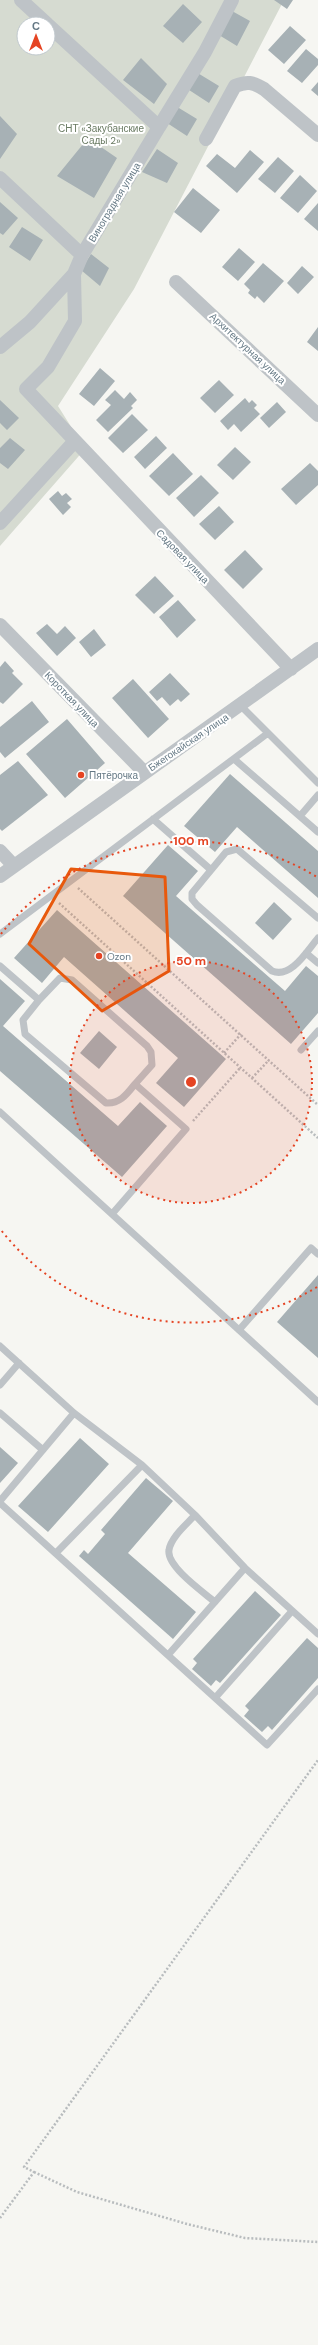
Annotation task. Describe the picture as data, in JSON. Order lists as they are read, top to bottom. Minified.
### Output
{"streets":{"street":["Виноградная улица","Архитектурная улица","Садовая улица","Короткая улица","Бжегокайская улица"]},"crossings":[["Виноградная улица","Садовая улица"],["Садовая улица","Бжегокайская улица"],["Короткая улица","Бжегокайская улица"]],"parks":["СНТ «Закубанские Сады 2»"],"places":["Пятёрочка","Ozon"],"north":"top","rings":["100 m","50 m"]}
